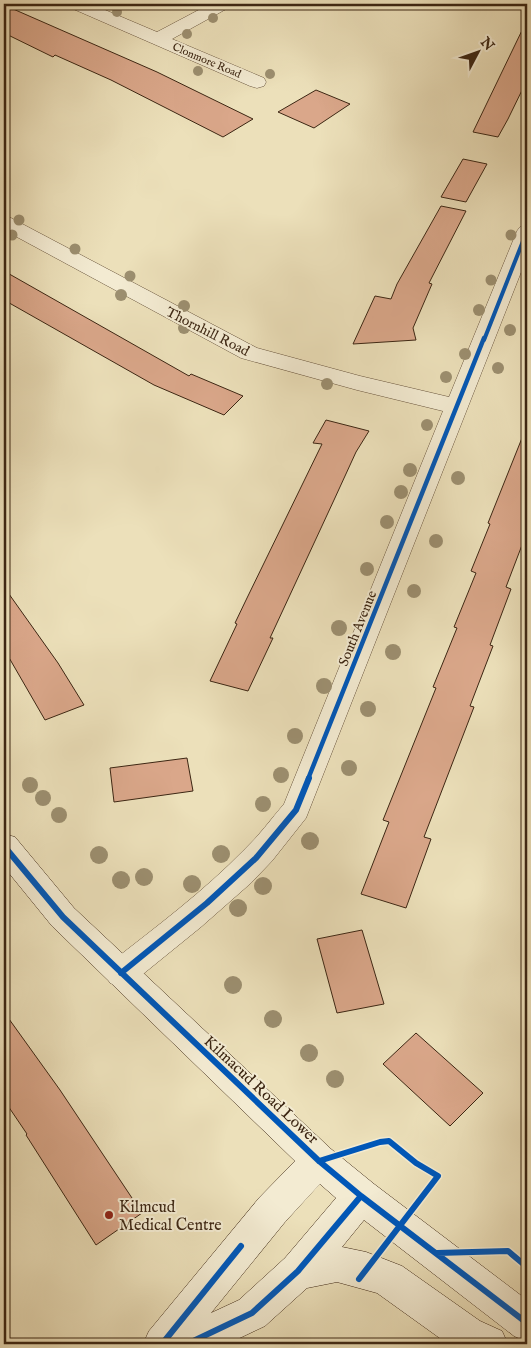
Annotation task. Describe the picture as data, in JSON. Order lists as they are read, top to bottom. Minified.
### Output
{"streets":{"street":["Clonmore Road","Thornhill Road","South Avenue","Kilmacud Road Lower"]},"crossings":[["Thornhill Road","South Avenue"],["South Avenue","Kilmacud Road Lower"]],"places":["Kilmcud Medical Centre"],"north":"top right"}
